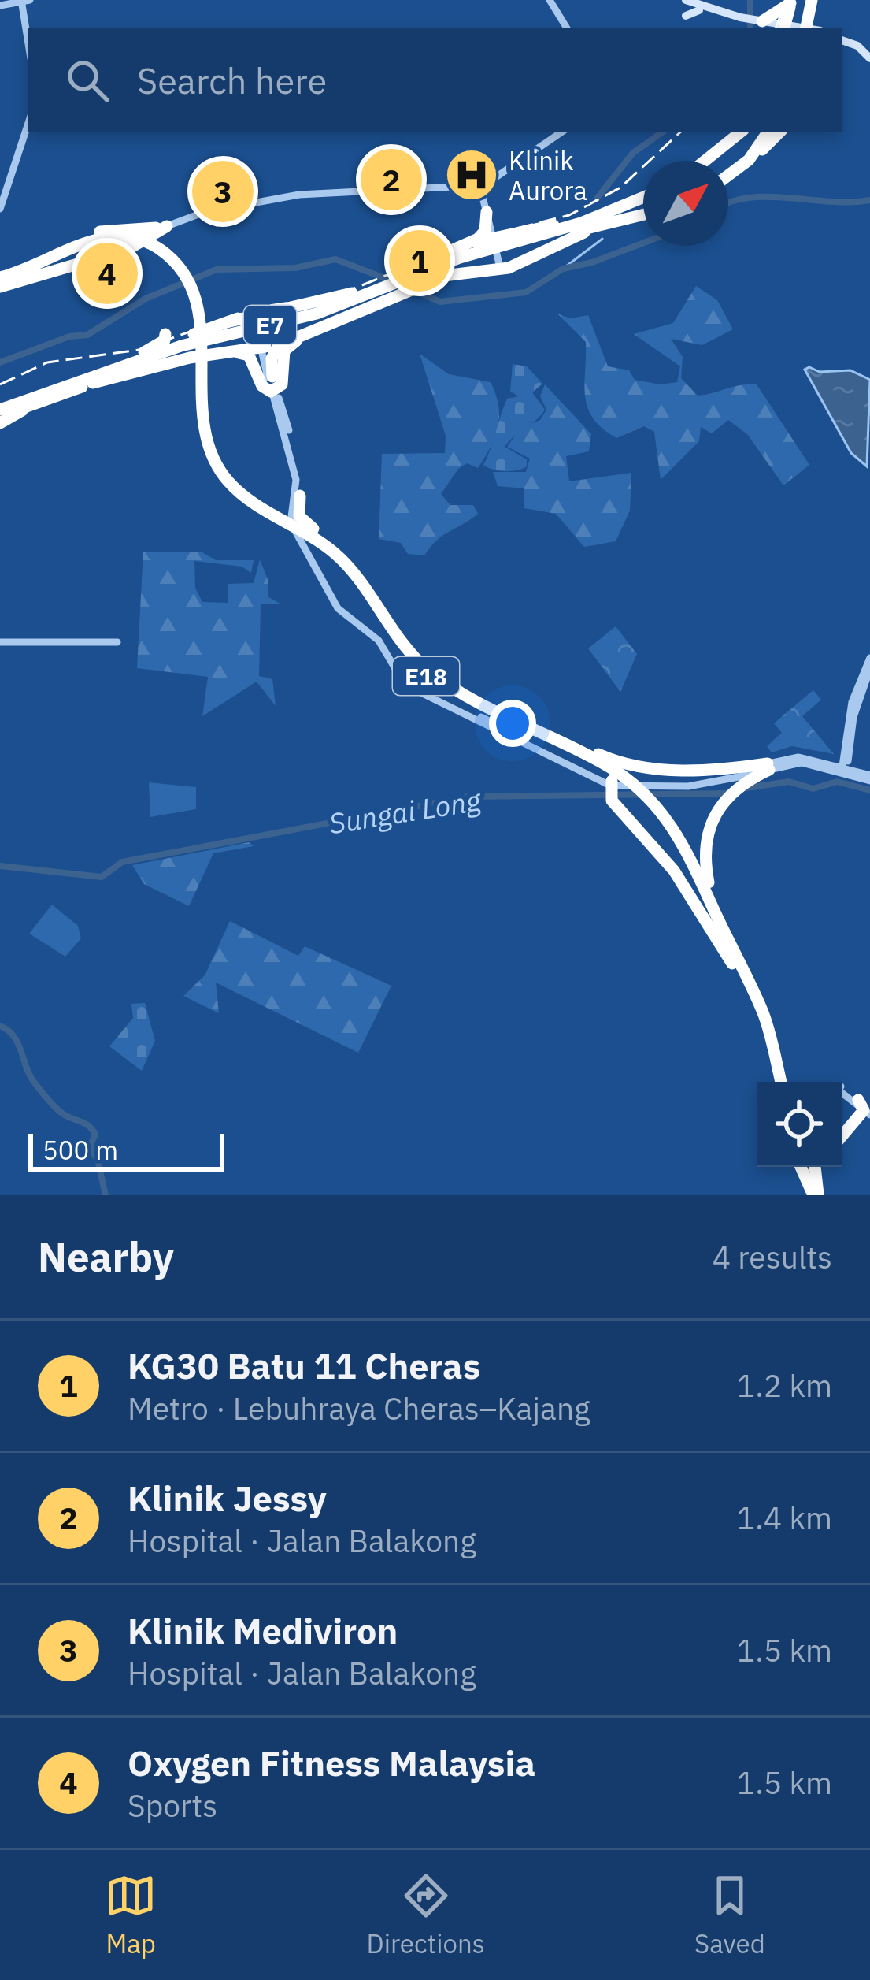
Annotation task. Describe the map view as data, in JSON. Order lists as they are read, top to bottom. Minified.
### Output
{"streets":{"highway":["E7","E18"]},"water":["Sungai Long"],"places":{"hospital":["Klinik Aurora"]},"scale_bar":"500 m","north":"top right","page":{"search":"Search here","pins":["2","3","1","4"],"scale":"500 m","heading":["Nearby","4 results"],"list":[{"mark":"1","name":"KG30 Batu 11 Cheras","note":"Metro · Lebuhraya Cheras–Kajang","value":"1.2 km"},{"mark":"2","name":"Klinik Jessy","note":"Hospital · Jalan Balakong","value":"1.4 km"},{"mark":"3","name":"Klinik Mediviron","note":"Hospital · Jalan Balakong","value":"1.5 km"},{"mark":"4","name":"Oxygen Fitness Malaysia","note":"Sports","value":"1.5 km"}],"nav":["Map","Directions","Saved"]}}
